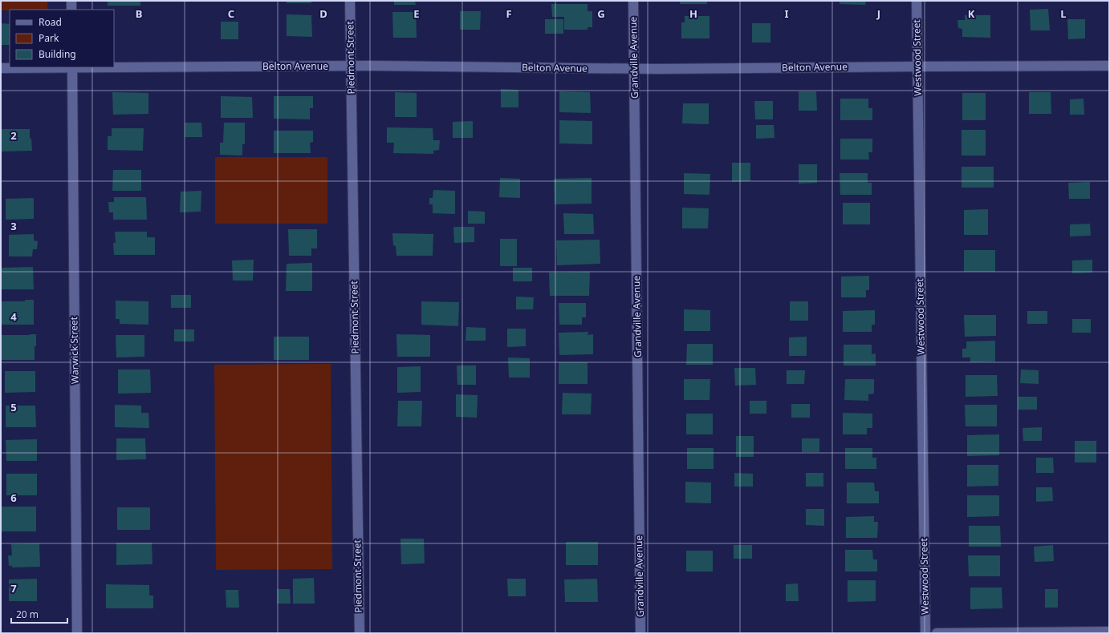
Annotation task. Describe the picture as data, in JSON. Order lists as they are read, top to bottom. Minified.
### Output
{"streets":{"street":["Piedmont Street","Grandville Avenue","Westwood Street","Belton Avenue","Warwick Street"]},"crossings":[["Piedmont Street","Belton Avenue"],["Grandville Avenue","Belton Avenue"],["Westwood Street","Belton Avenue"],["Belton Avenue","Warwick Street"]],"legend":["Road","Park","Building"],"scale_bar":"20 m","grid":{"columns":["B","C","D","E","F","G","H","I","J","K","L"],"rows":["2","3","4","5","6","7"]}}
